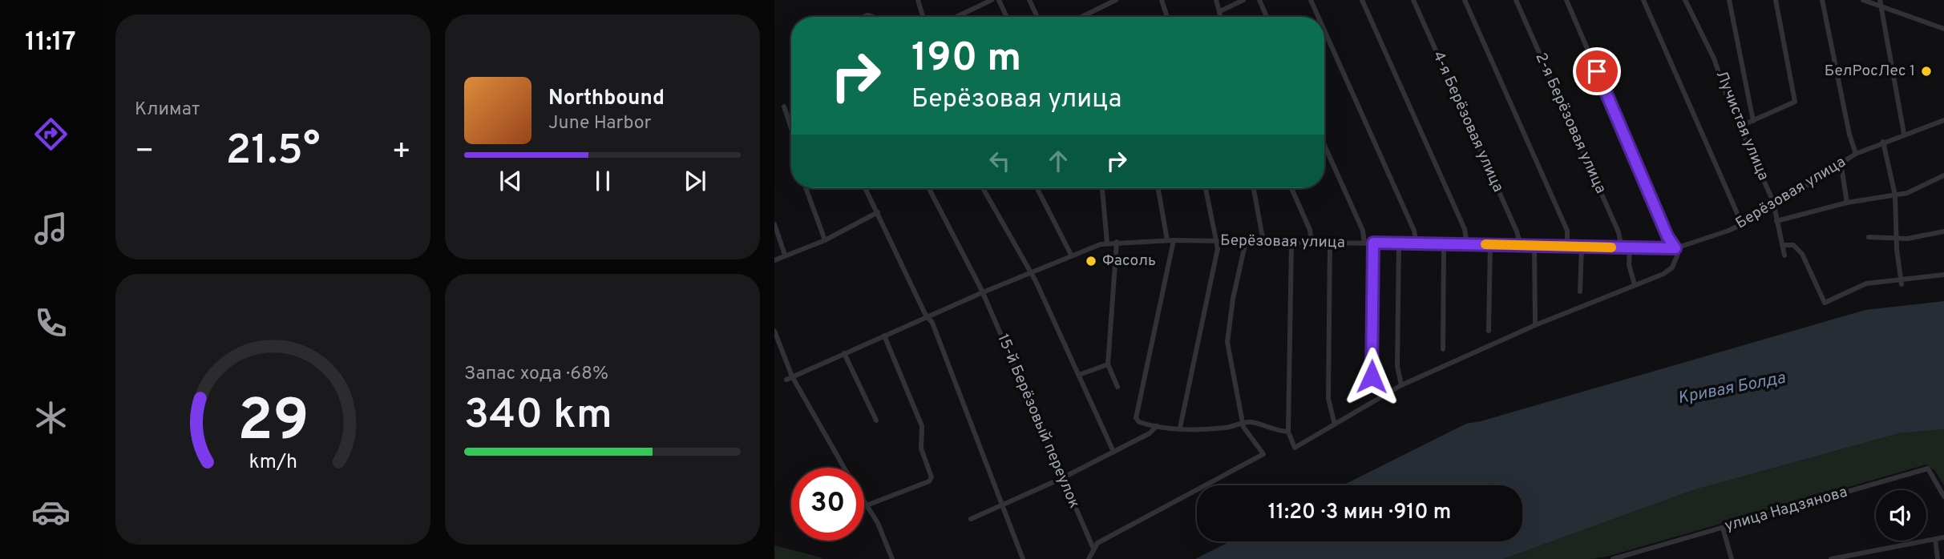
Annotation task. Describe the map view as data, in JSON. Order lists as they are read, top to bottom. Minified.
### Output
{"streets":{"street":["4-я Берёзовая улица","2-я Берёзовая улица","Лучистая улица","Берёзовая улица","15-й Берёзовый переулок","улица Надзянова"]},"crossings":[["4-я Берёзовая улица","Берёзовая улица"],["2-я Берёзовая улица","Берёзовая улица"],["Лучистая улица","Берёзовая улица"],["Берёзовая улица","15-й Берёзовый переулок"]],"water":["Кривая Болда"],"places":["БелРосЛес 1","Фасоль"],"page":{"tabs":"11:17","tile":["Климат",["Запас хода · 68%","340 km"]],"turn":["190 m","Берёзовая улица"],"song":["Northbound","June Harbor"],"heat":["−","21.5°","+"],"limit":"30","trip":"11:20 · 3 мин · 910 m","gauge":["29","km/h"]}}
